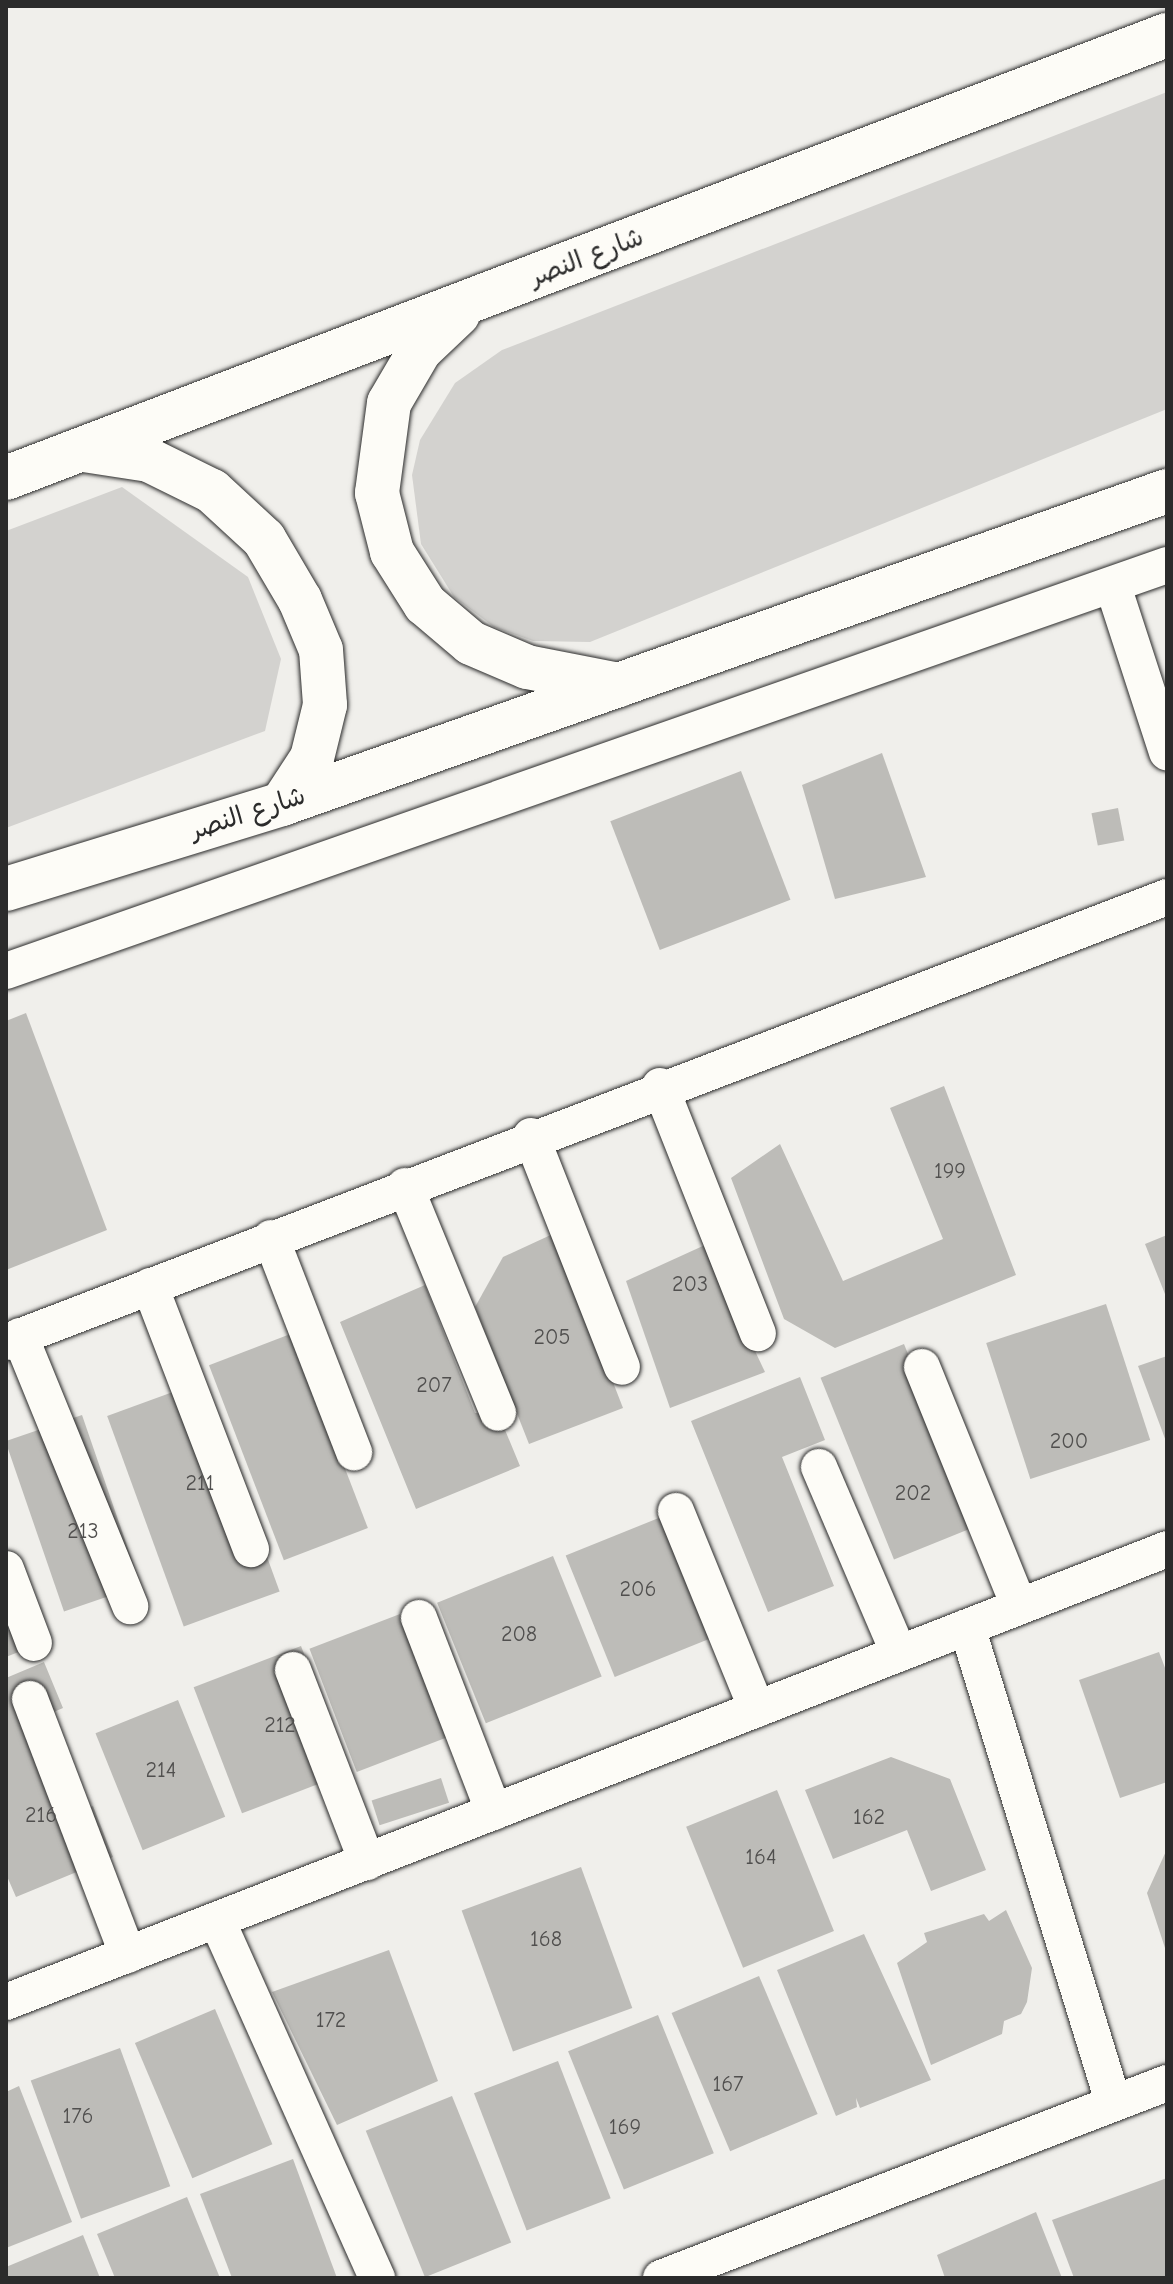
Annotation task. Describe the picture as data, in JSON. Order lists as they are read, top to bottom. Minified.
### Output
{"streets":{"main road":["شارع النصر"]},"house_numbers":["199","203","205","207","200","211","202","213","206","208","212","214","216","162","164","168","172","167","176","169"]}
